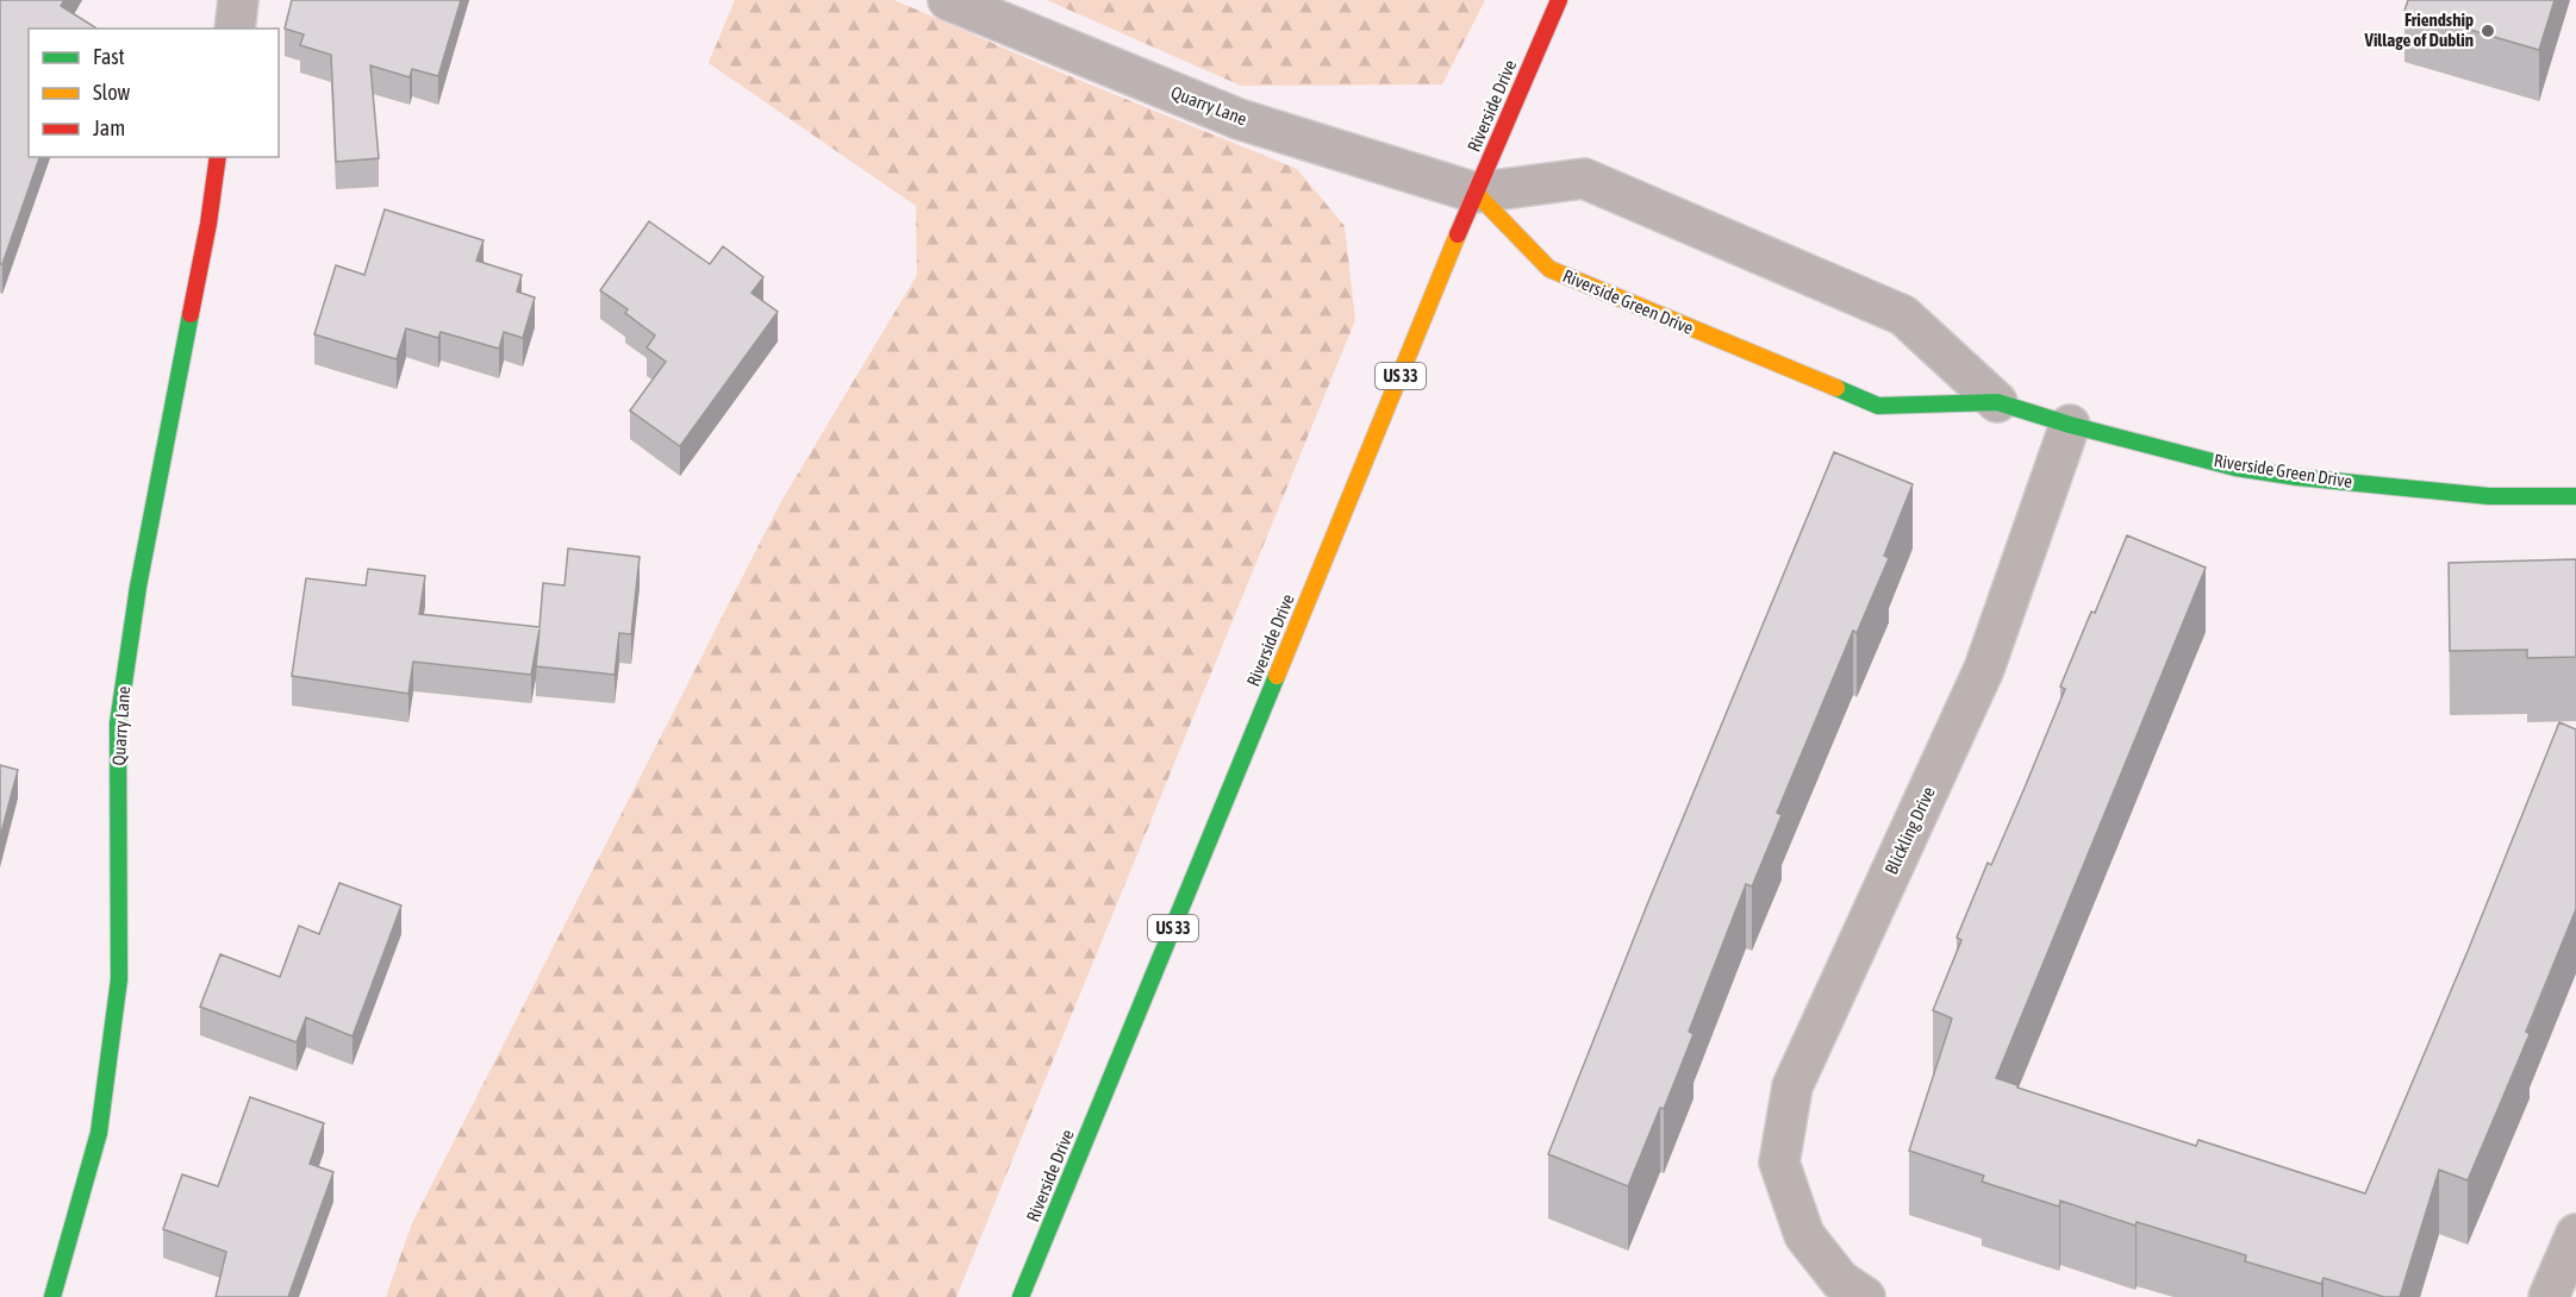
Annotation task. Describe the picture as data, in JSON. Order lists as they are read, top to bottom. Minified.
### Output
{"streets":{"street":["Quarry Lane","Riverside Drive","Riverside Green Drive","US 33","Blickling Drive"]},"crossings":[["Quarry Lane","Riverside Drive"],["Quarry Lane","Riverside Green Drive"],["Riverside Drive","Riverside Green Drive"],["Riverside Green Drive","Blickling Drive"]],"places":["Friendship Village of Dublin"],"legend":["Fast","Slow","Jam"]}
